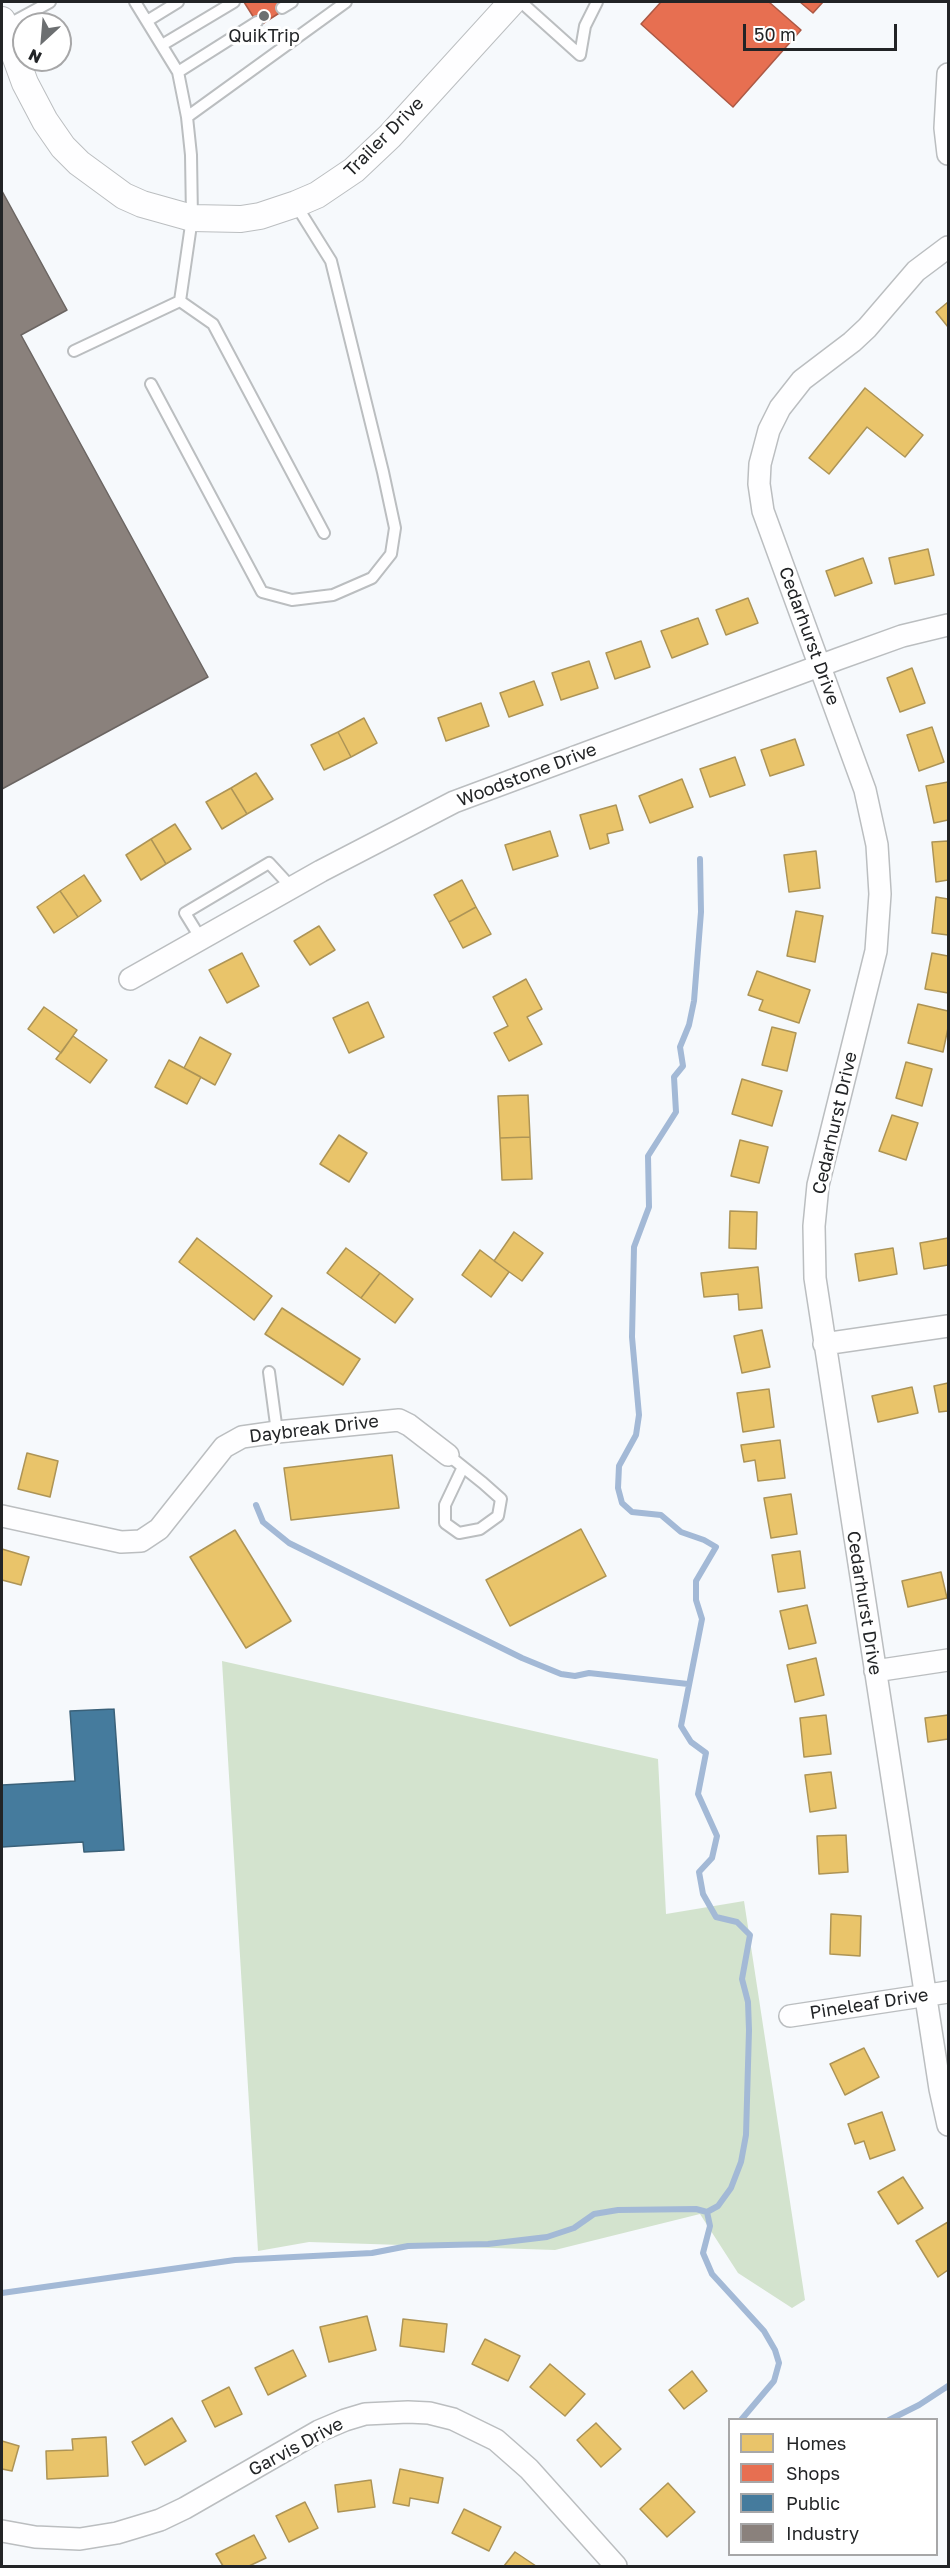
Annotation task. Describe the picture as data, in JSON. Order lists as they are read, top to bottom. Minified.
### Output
{"streets":{"street":["Trailer Drive","Cedarhurst Drive","Woodstone Drive","Daybreak Drive","Pineleaf Drive","Garvis Drive"]},"crossings":[["Cedarhurst Drive","Woodstone Drive"],["Cedarhurst Drive","Pineleaf Drive"]],"places":["QuikTrip"],"legend":["Homes","Shops","Public","Industry"],"scale_bar":"50 m","north":"bottom left"}
